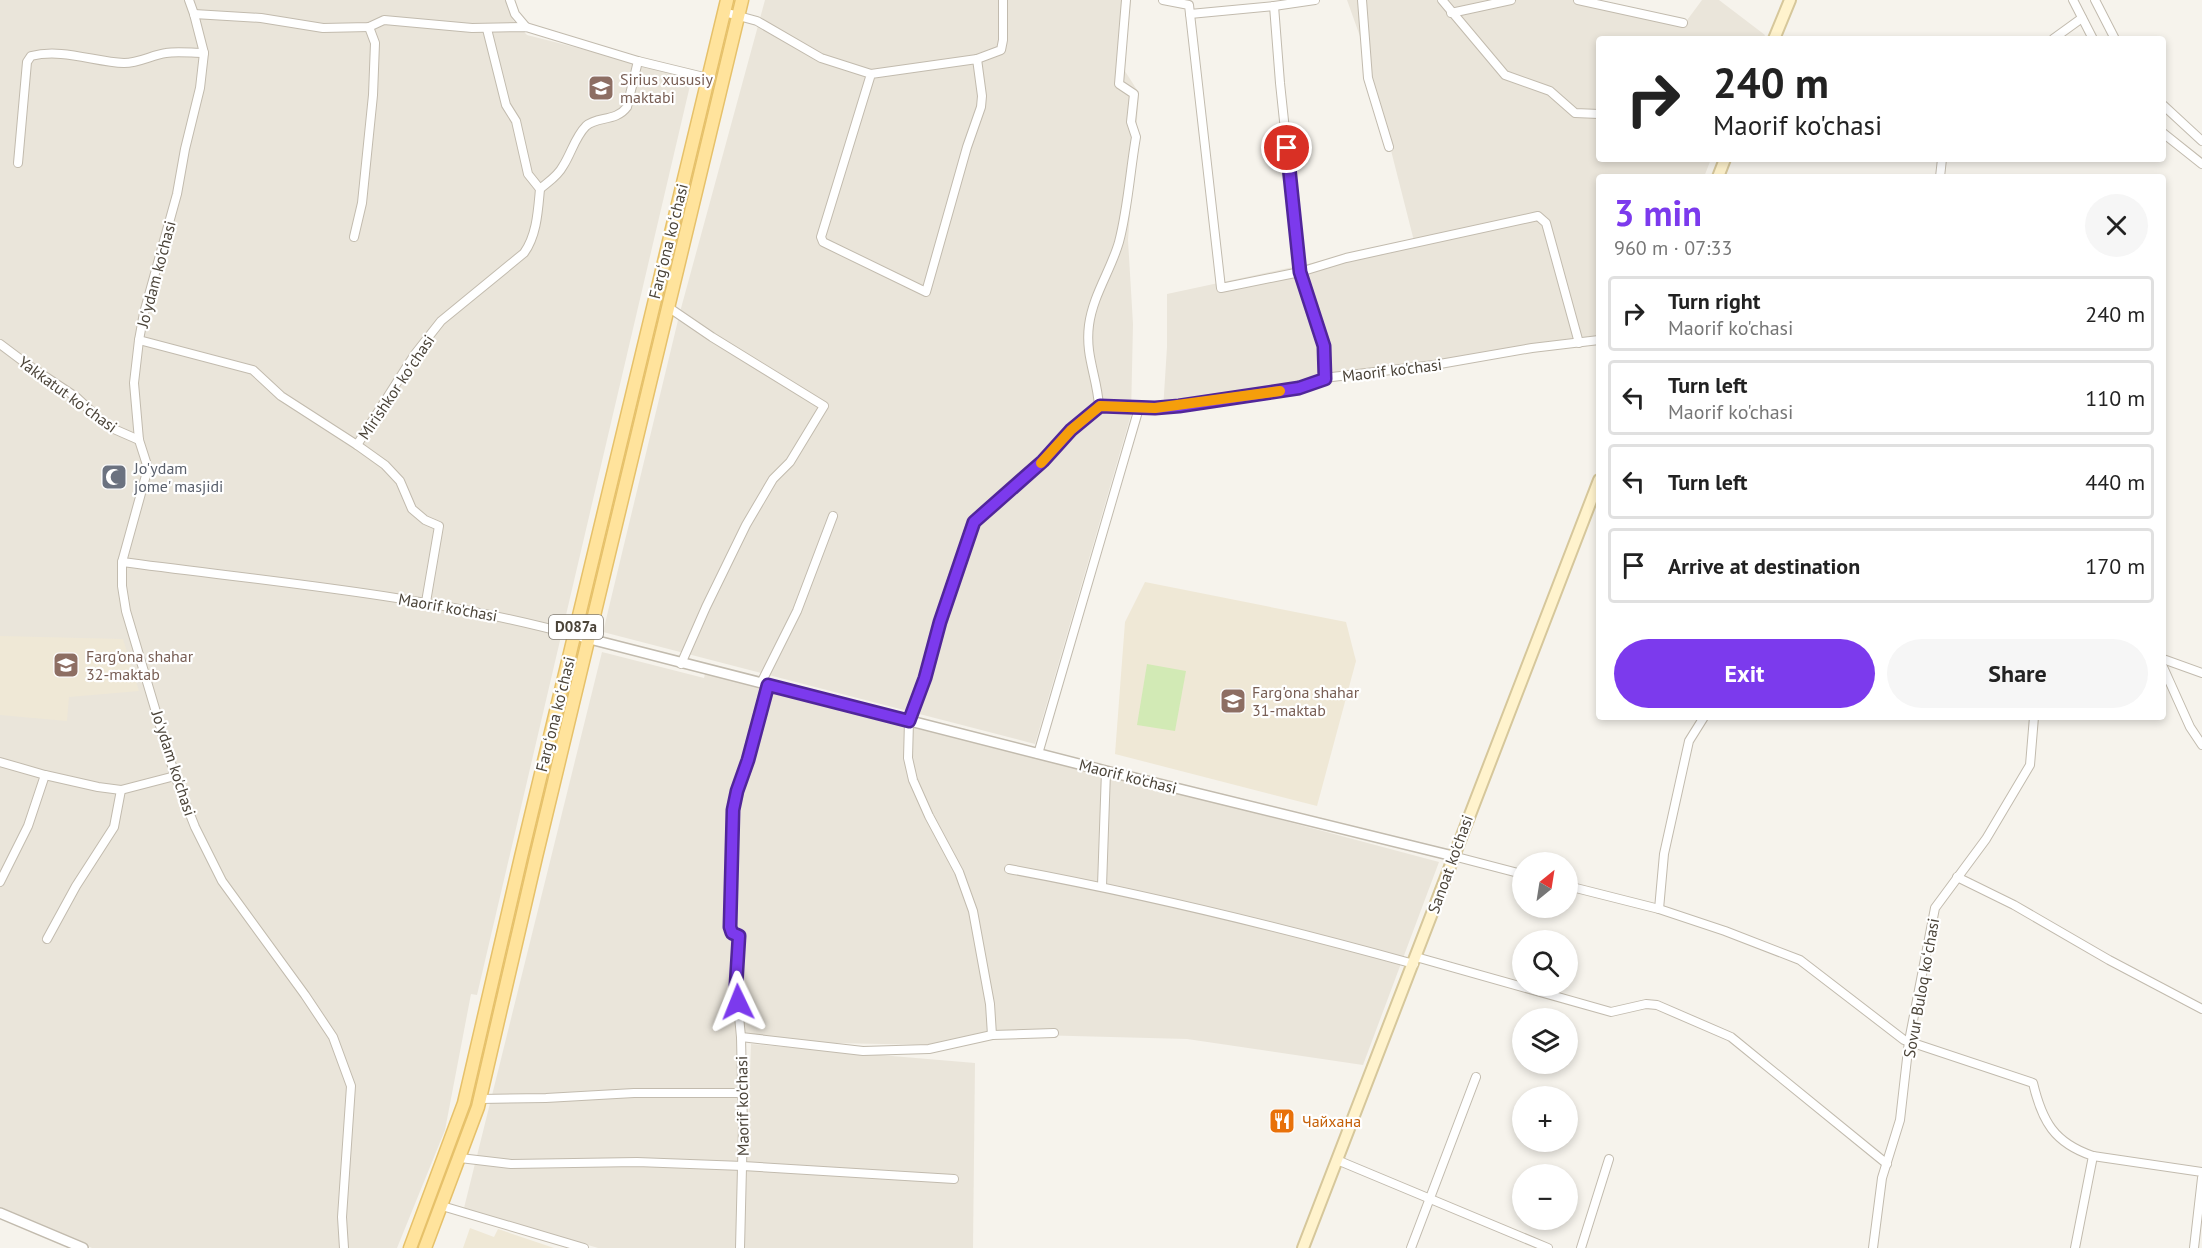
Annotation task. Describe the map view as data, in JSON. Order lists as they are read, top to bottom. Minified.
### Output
{"streets":{"main road":["Fargʻona koʻchasi","D087a","Sanoat ko'chasi"],"street":["Jo'ydam ko'chasi","Maorif ko'chasi","Mirishkor koʻchasi","Yakkatut koʻchasi","Sovur Buloq koʻchasi"]},"crossings":[["Fargʻona koʻchasi","Maorif ko'chasi"],["Jo'ydam ko'chasi","Maorif ko'chasi"],["Jo'ydam ko'chasi","Mirishkor koʻchasi"],["Jo'ydam ko'chasi","Yakkatut koʻchasi"],["Maorif ko'chasi","Sanoat ko'chasi"]],"places":{"school or university":["Sirius xususiy maktabi","Farg'ona shahar 32-maktab","Farg'ona shahar 31-maktab"],"mosque":["Jo'ydam jome' masjidi"],"restaurant":["Чайхана"]},"north":"top right","page":{"turn":["240 m","Maorif ko'chasi"],"heading":["3 min","960 m · 07:33"],"list":[{"name":"Turn right","note":"Maorif ko'chasi","value":"240 m"},{"name":"Turn left","note":"Maorif ko'chasi","value":"110 m"},{"name":"Turn left","value":"440 m"},{"name":"Arrive at destination","value":"170 m"}],"buttons":["Exit","Share"],"map_buttons":["+","−"]}}
